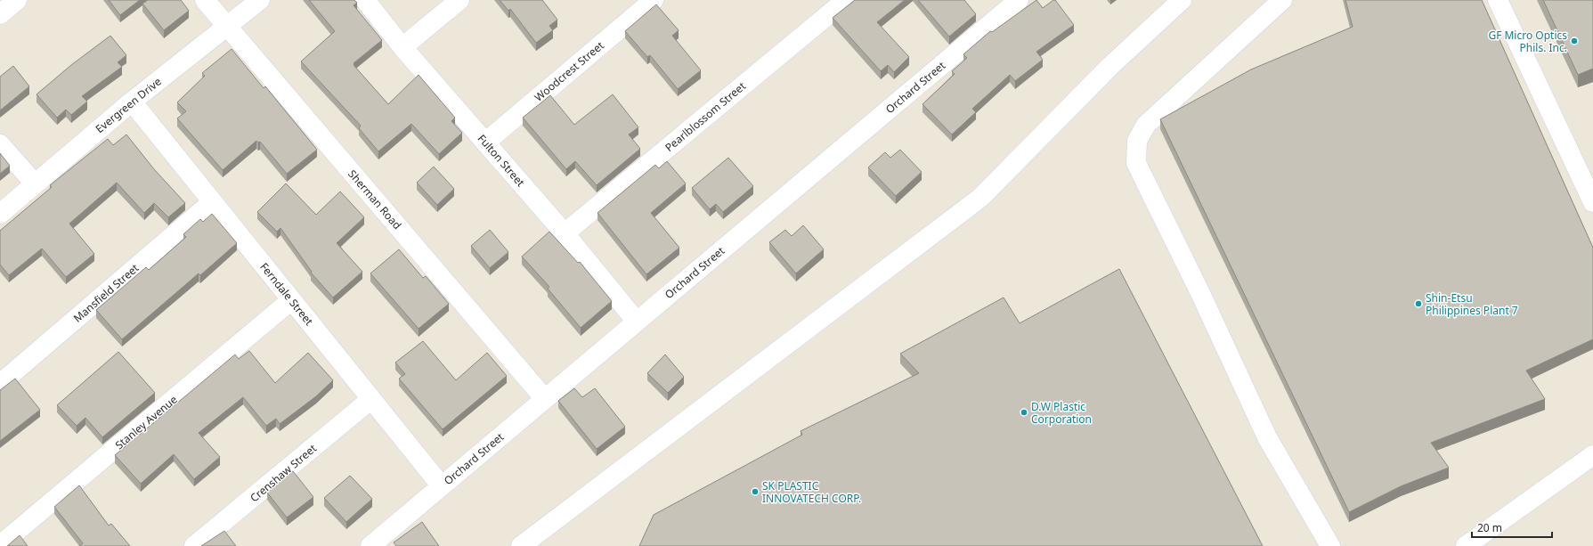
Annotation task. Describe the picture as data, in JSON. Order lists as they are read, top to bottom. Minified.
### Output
{"streets":{"street":["Woodcrest Street","Orchard Street","Evergreen Drive","Pearlblossom Street","Fulton Street","Sherman Road","Mansfield Street","Ferndale Street","Stanley Avenue","Crenshaw Street"]},"crossings":[["Woodcrest Street","Fulton Street"],["Orchard Street","Fulton Street"],["Orchard Street","Sherman Road"],["Orchard Street","Ferndale Street"],["Evergreen Drive","Sherman Road"],["Evergreen Drive","Ferndale Street"],["Pearlblossom Street","Fulton Street"],["Mansfield Street","Ferndale Street"],["Ferndale Street","Stanley Avenue"],["Ferndale Street","Crenshaw Street"]],"places":["GF Micro Optics Phils. Inc.","Shin-Etsu Philippines Plant 7","D.W Plastic Corporation","SK PLASTIC INNOVATECH CORP."],"scale_bar":"20 m"}
